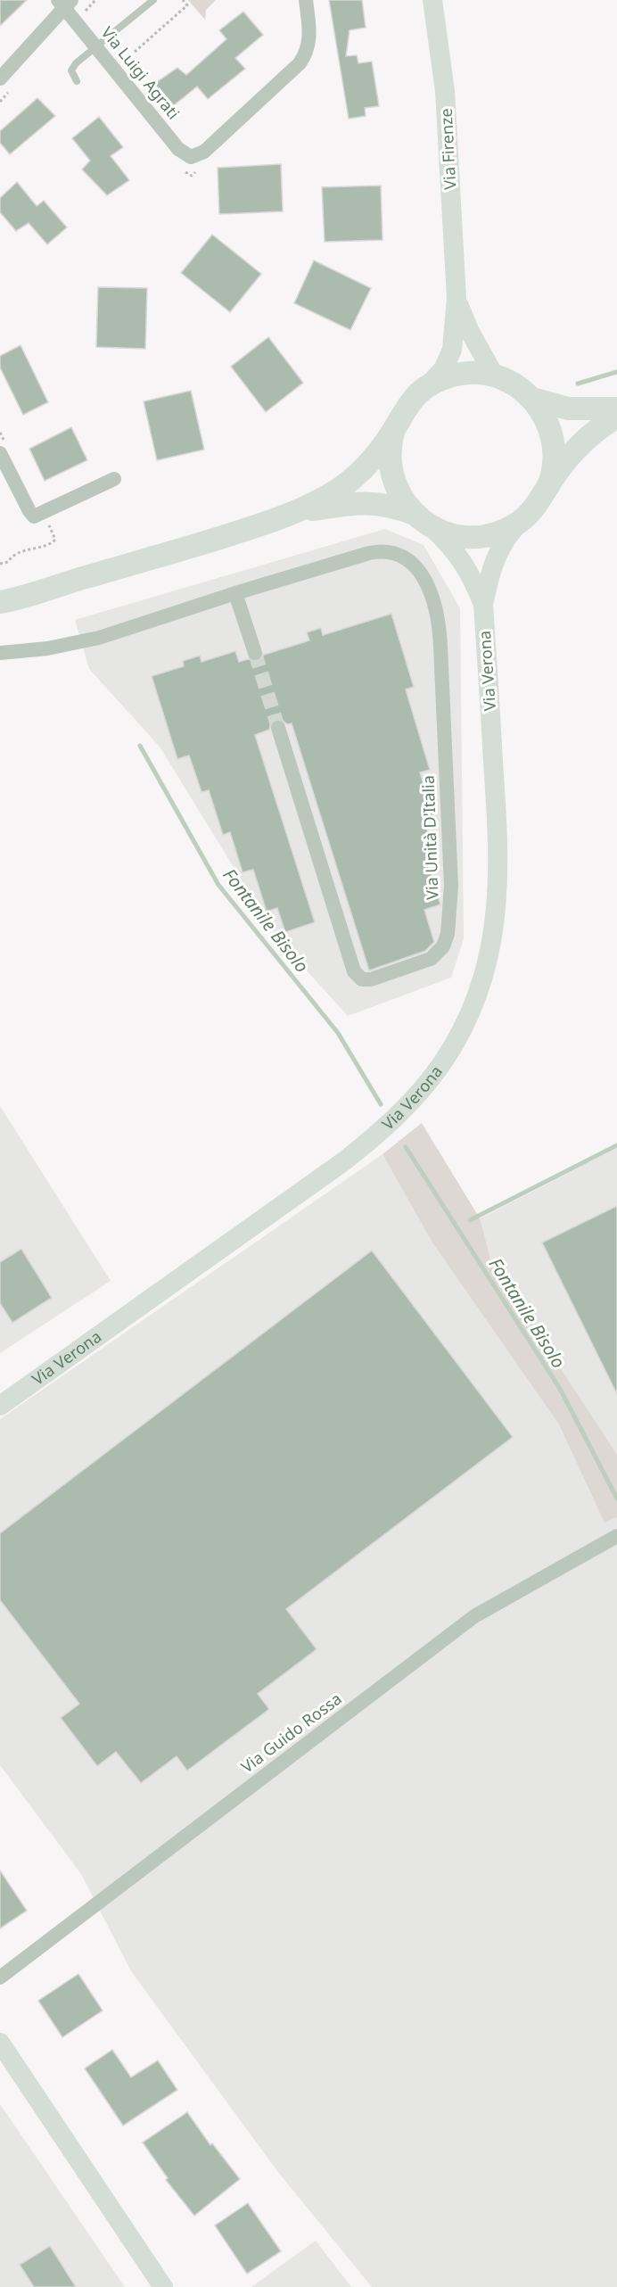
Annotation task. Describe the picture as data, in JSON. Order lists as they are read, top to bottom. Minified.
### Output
{"streets":{"street":["Via Luigi Agrati","Via Firenze","Via Verona","Via Unità D'Italia","Via Guido Rossa"]},"crossings":[["Via Firenze","Via Verona"]],"water":["Fontanile Bisolo"]}
